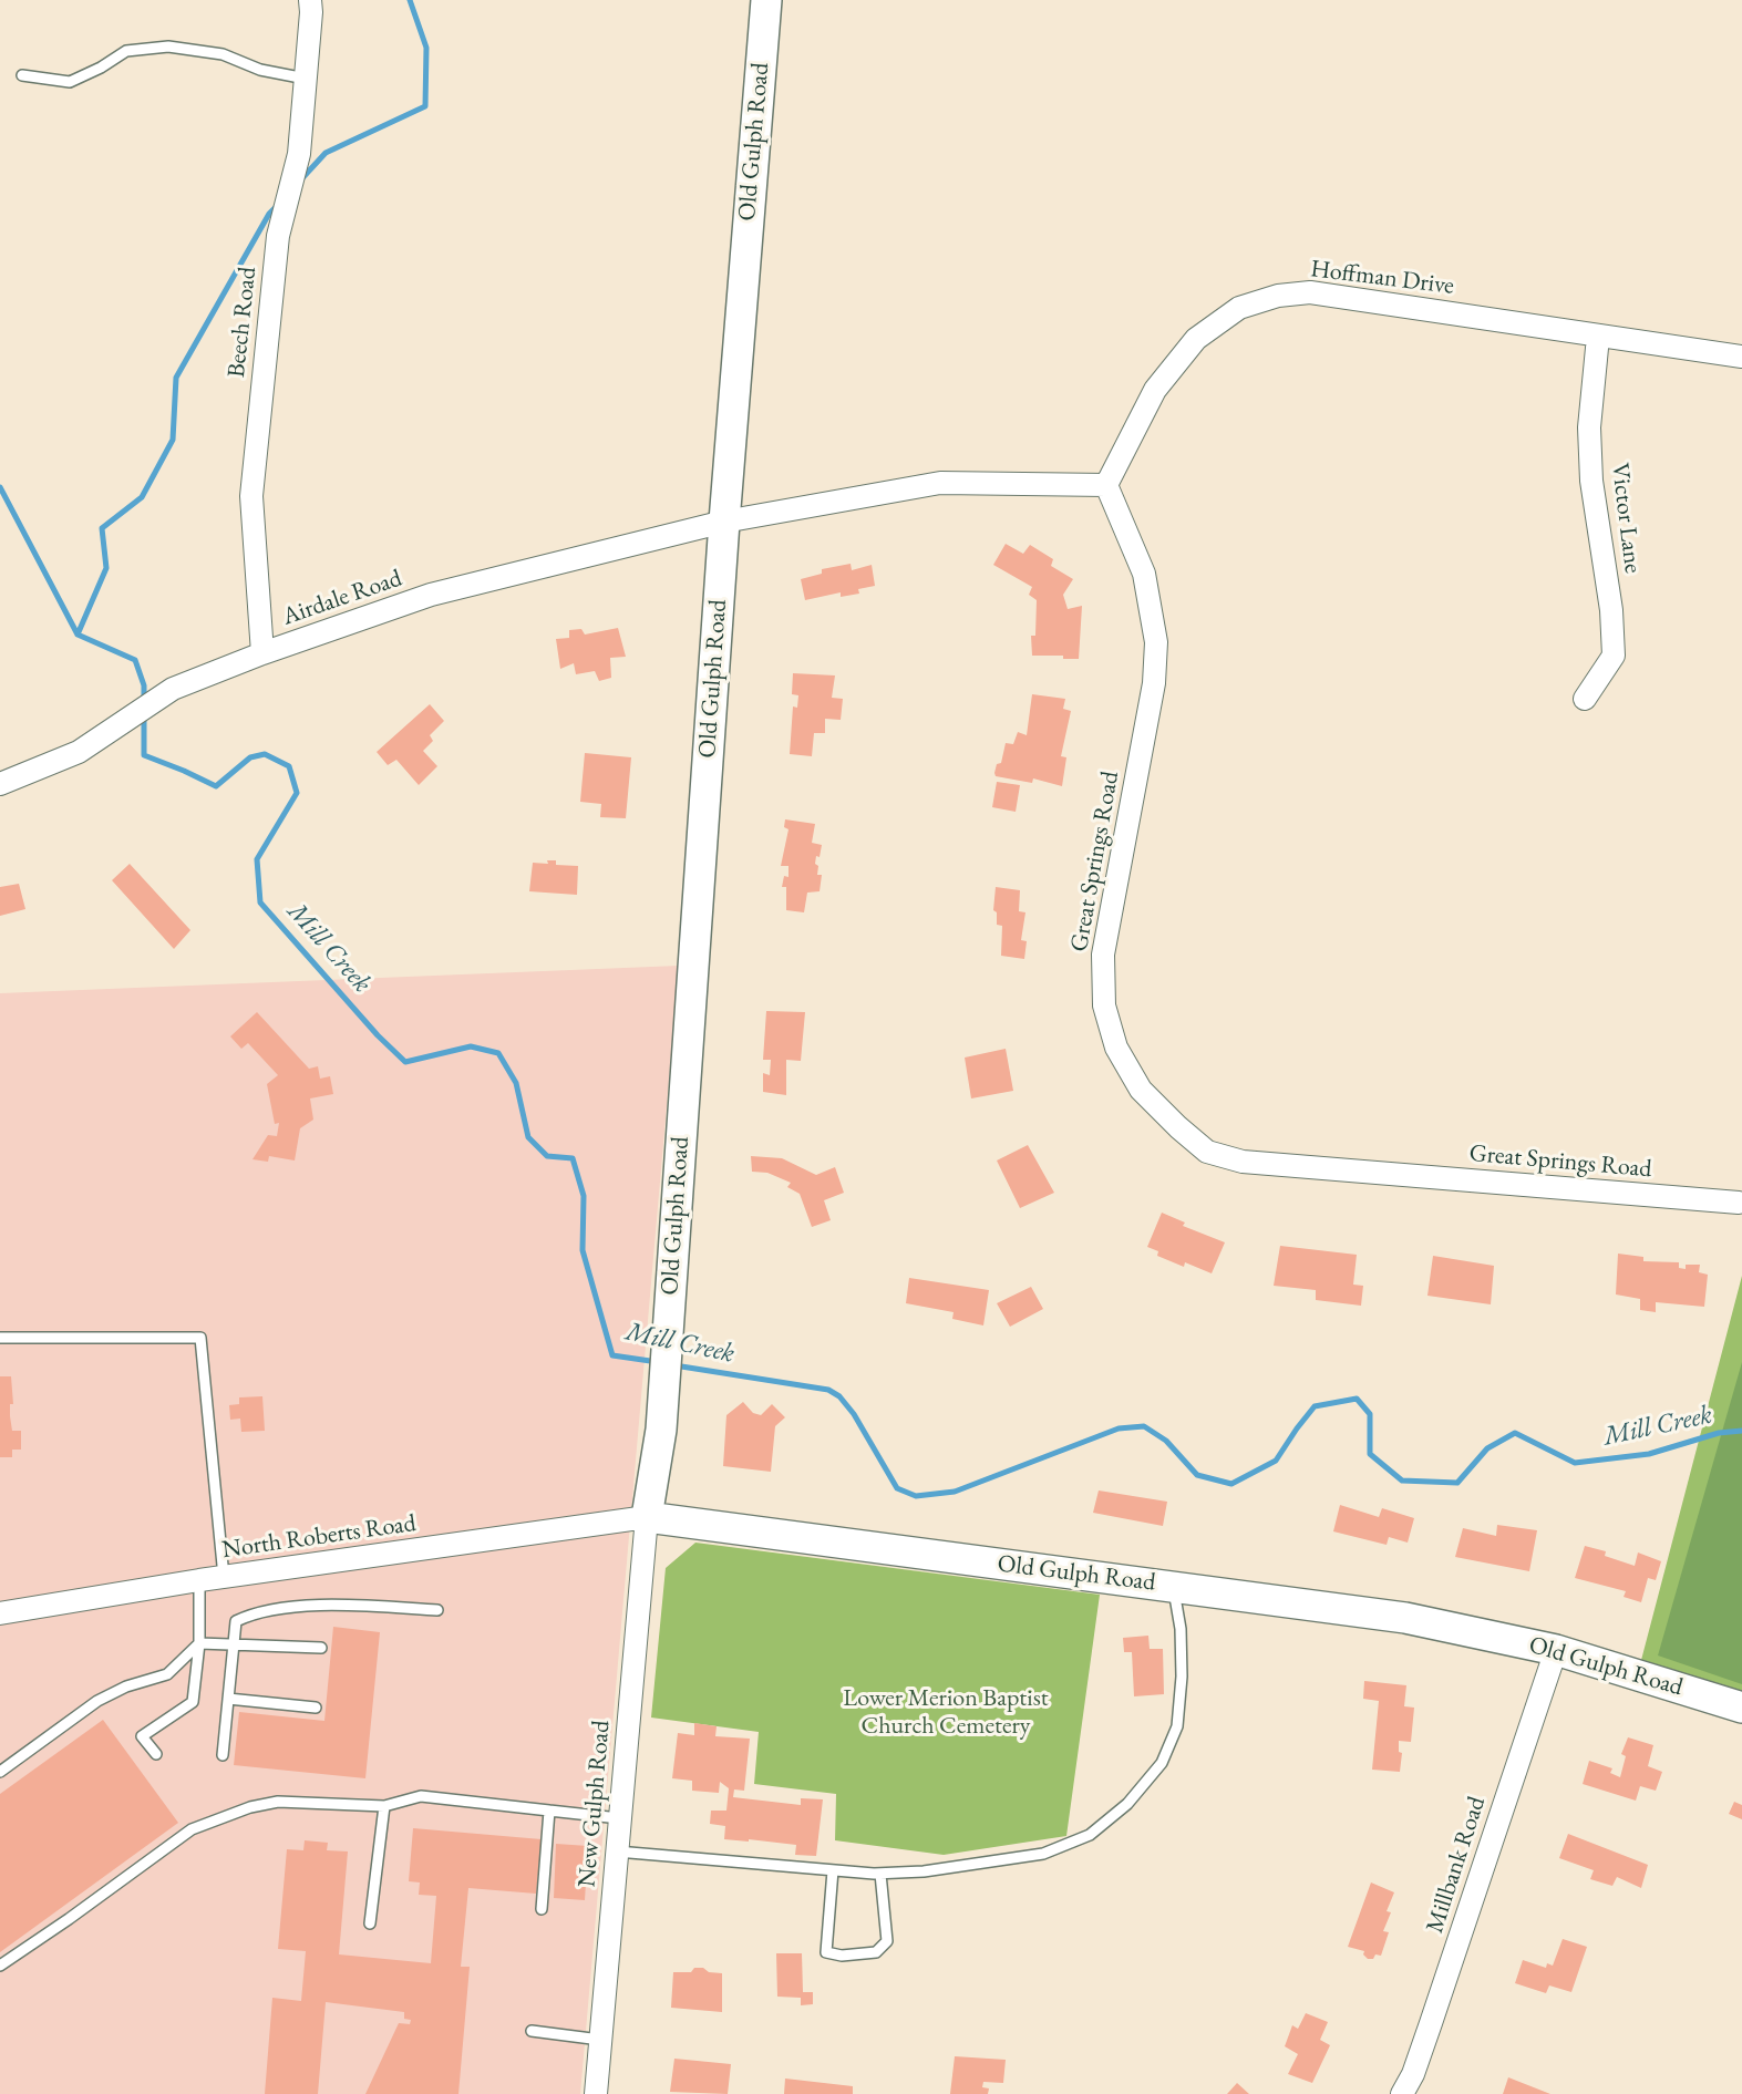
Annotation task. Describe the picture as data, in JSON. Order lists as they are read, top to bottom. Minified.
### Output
{"streets":{"street":["Old Gulph Road","Hoffman Drive","Beech Road","Victor Lane","Airdale Road","Great Springs Road","North Roberts Road","New Gulph Road","Millbank Road"]},"crossings":[["Old Gulph Road","Airdale Road"],["Old Gulph Road","North Roberts Road"],["Old Gulph Road","New Gulph Road"],["Old Gulph Road","Millbank Road"],["Hoffman Drive","Victor Lane"],["Hoffman Drive","Great Springs Road"],["Beech Road","Airdale Road"],["North Roberts Road","New Gulph Road"]],"water":["Mill Creek"],"parks":["Lower Merion Baptist Church Cemetery"]}
